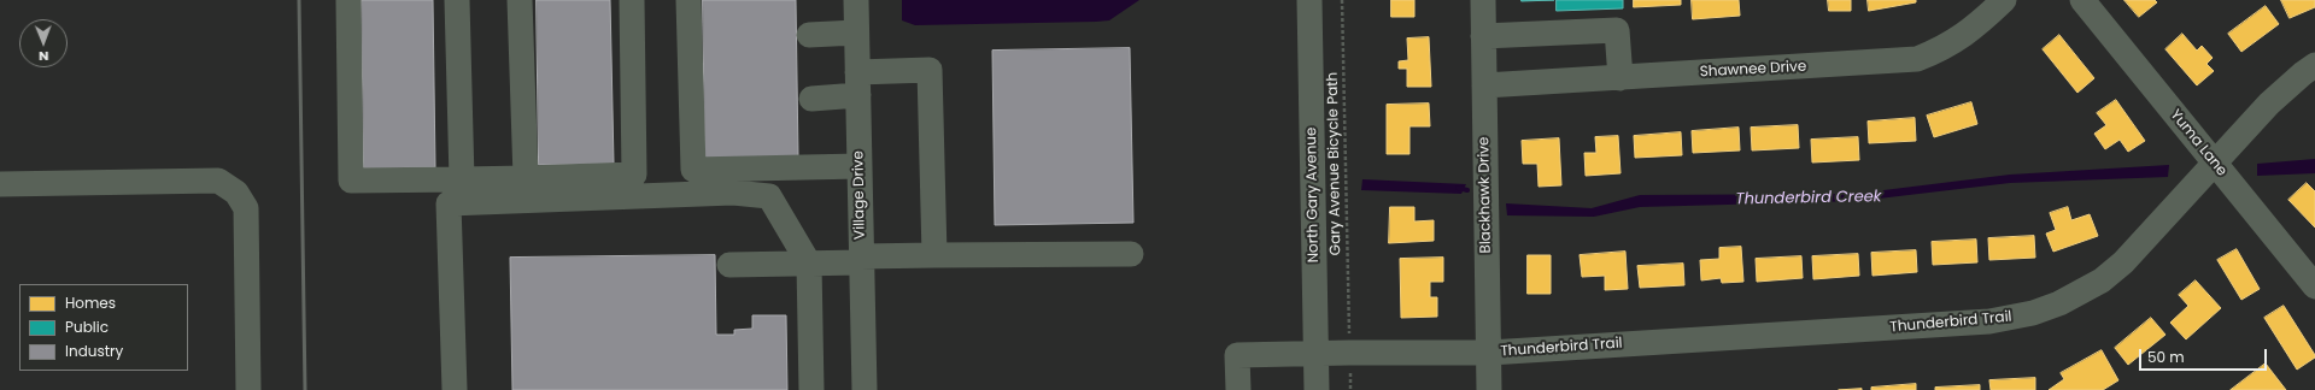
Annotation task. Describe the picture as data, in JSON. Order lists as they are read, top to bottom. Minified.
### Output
{"streets":{"street":["Shawnee Drive","Yuma Lane","Village Drive","North Gary Avenue","Blackhawk Drive","Thunderbird Trail"],"path":["Gary Avenue Bicycle Path"]},"crossings":[["Shawnee Drive","Blackhawk Drive"],["Yuma Lane","Thunderbird Trail"],["North Gary Avenue","Thunderbird Trail"],["Blackhawk Drive","Thunderbird Trail"]],"water":["Thunderbird Creek"],"legend":["Homes","Public","Industry"],"scale_bar":"50 m","north":"bottom"}
